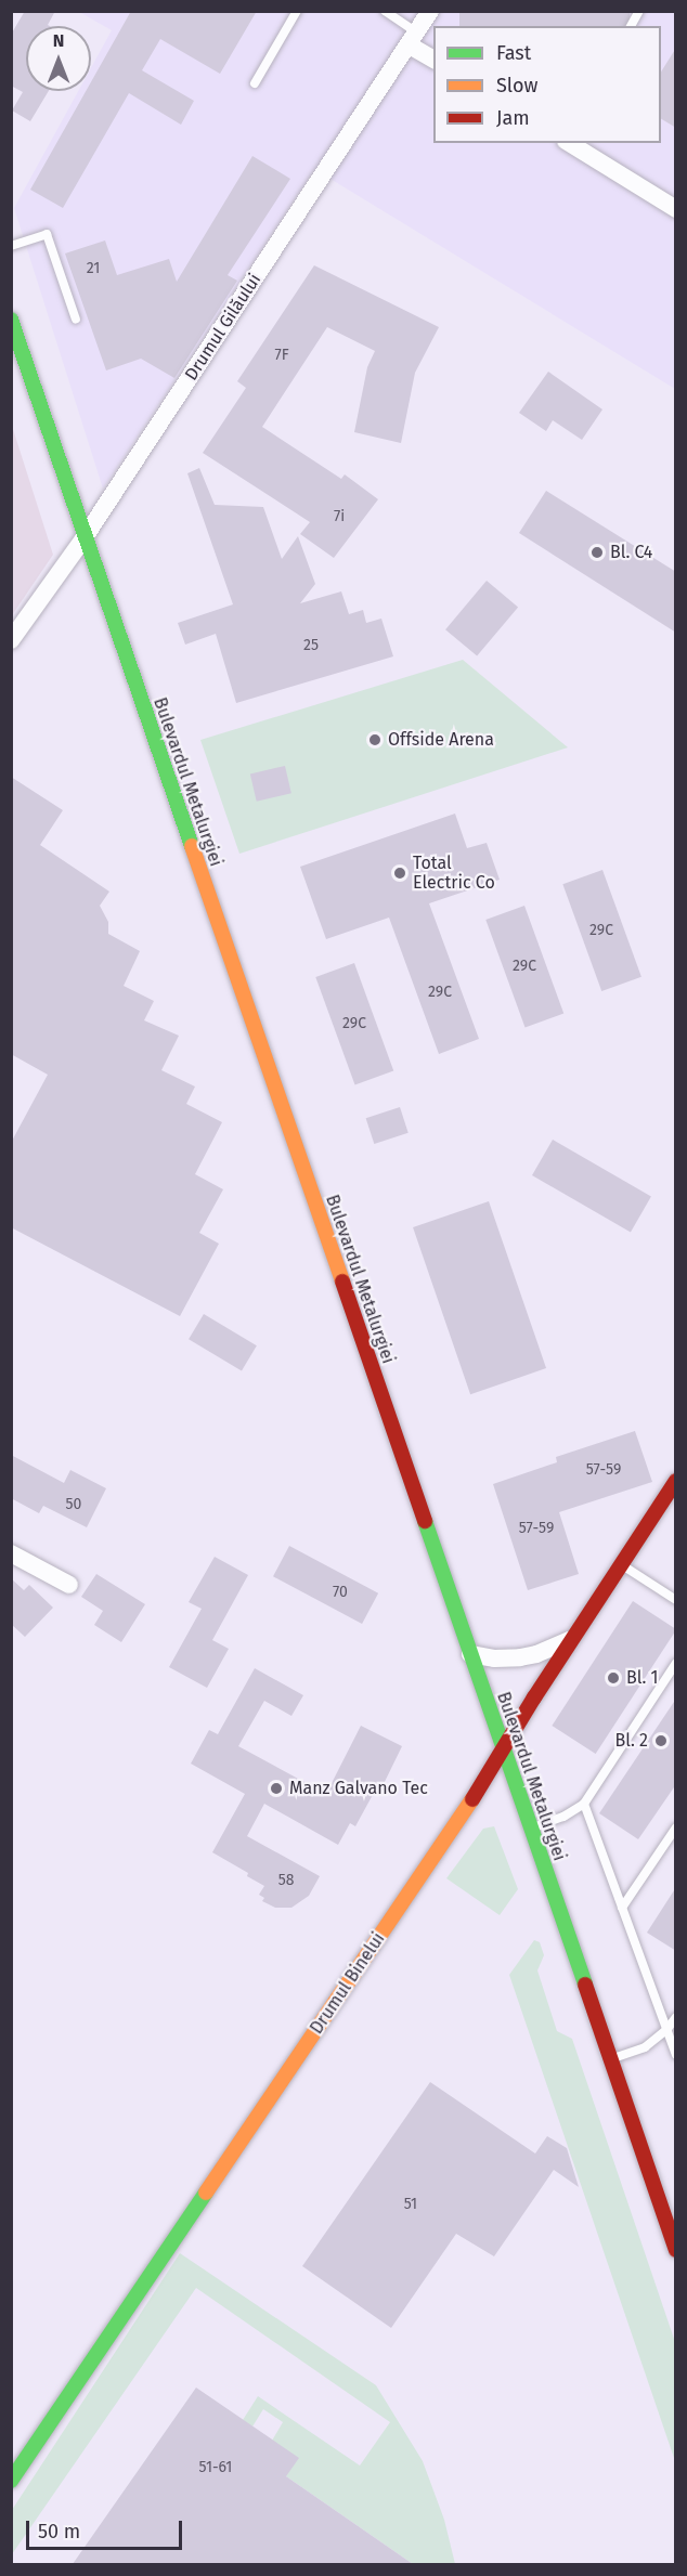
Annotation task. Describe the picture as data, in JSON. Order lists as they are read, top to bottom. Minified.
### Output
{"streets":{"main road":["Bulevardul Metalurgiei","Drumul Binelui"],"street":["Drumul Gilăului"]},"crossings":[["Drumul Gilăului","Bulevardul Metalurgiei"],["Bulevardul Metalurgiei","Drumul Binelui"]],"places":["Bl. C4","Offside Arena","Total Electric Co","Bl. 1","Bl. 2","Manz Galvano Tec"],"house_numbers":["21","7F","7i","25","29C","29C","29C","29C","57-59","50","57-59","70","58","51","51-61"],"legend":["Fast","Slow","Jam"],"scale_bar":"50 m","north":"top"}
